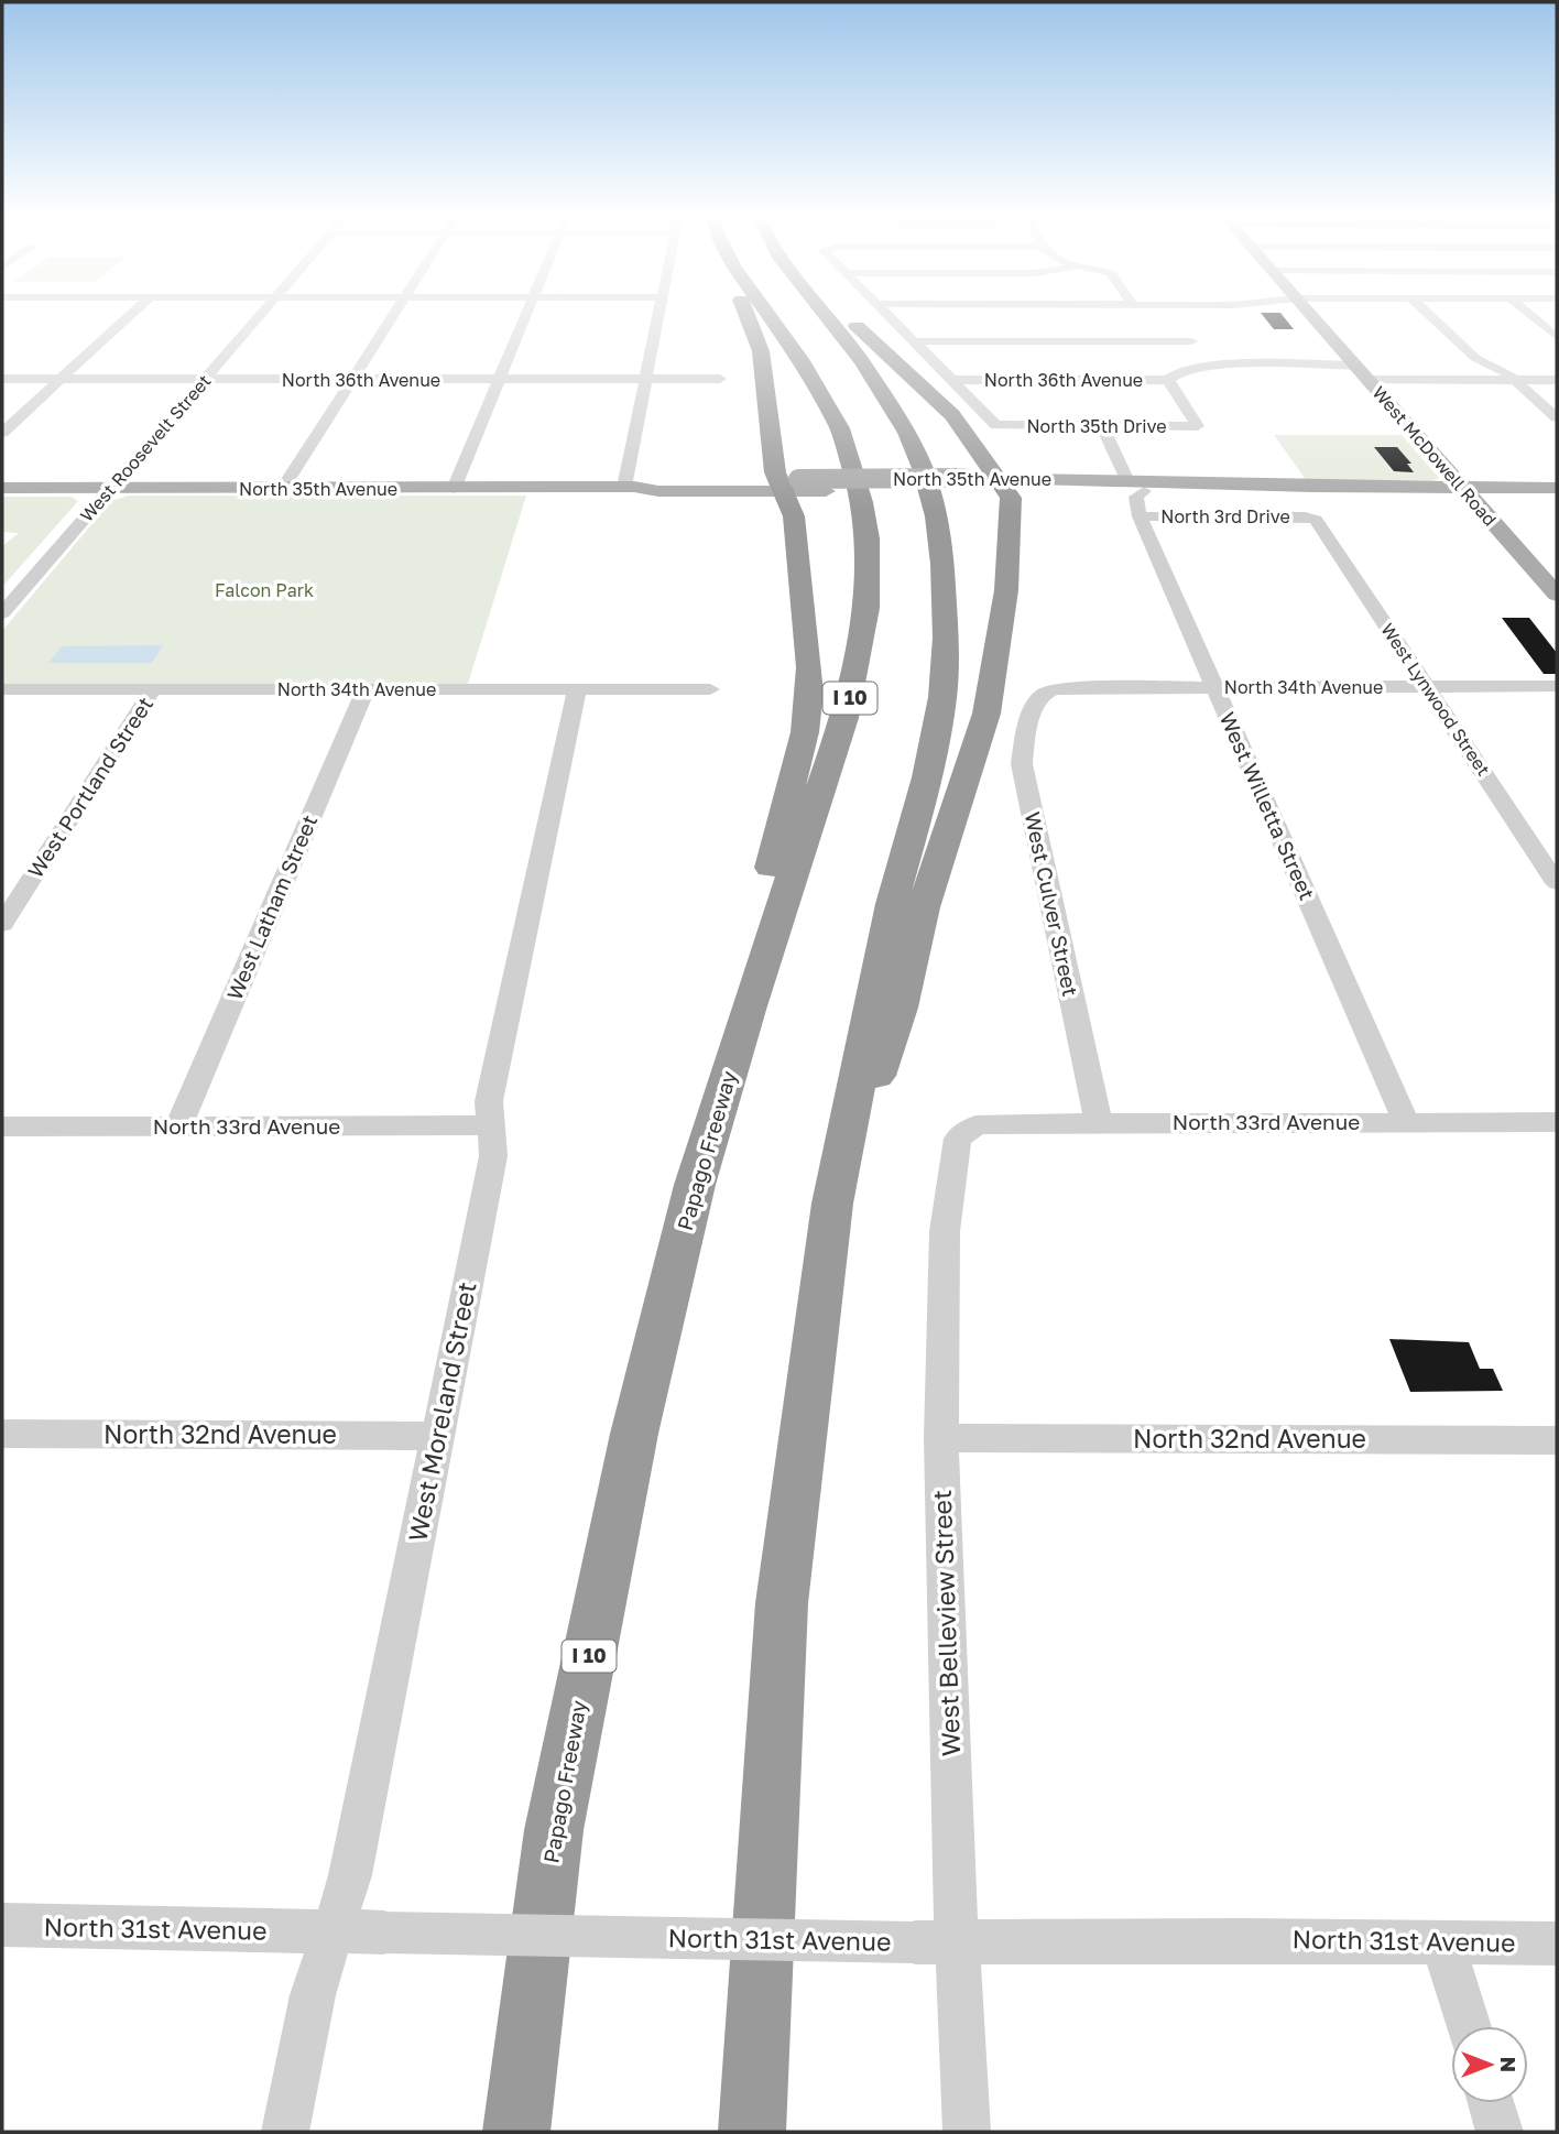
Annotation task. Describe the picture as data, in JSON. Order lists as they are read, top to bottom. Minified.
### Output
{"streets":{"highway":["I 10","Papago Freeway"],"main road":["West McDowell Road","North 35th Avenue"],"street":["North 36th Avenue","North 35th Drive","West Roosevelt Street","North 3rd Drive","North 34th Avenue","West Lynwood Street","West Portland Street","West Willetta Street","West Culver Street","West Latham Street","North 33rd Avenue","West Moreland Street","North 32nd Avenue","West Belleview Street","North 31st Avenue"]},"crossings":[["North 36th Avenue","North 35th Drive"],["North 36th Avenue","West Roosevelt Street"],["North 36th Avenue","West McDowell Road"],["West Roosevelt Street","North 35th Avenue"],["West McDowell Road","North 35th Avenue"],["North 3rd Drive","West Lynwood Street"],["North 3rd Drive","West Willetta Street"],["North 34th Avenue","West Lynwood Street"],["North 34th Avenue","West Portland Street"],["North 34th Avenue","West Willetta Street"],["North 34th Avenue","West Culver Street"],["North 34th Avenue","West Latham Street"],["North 34th Avenue","West Moreland Street"],["West Willetta Street","North 33rd Avenue"],["West Culver Street","North 33rd Avenue"],["West Latham Street","North 33rd Avenue"],["North 33rd Avenue","West Moreland Street"],["North 33rd Avenue","West Belleview Street"],["West Moreland Street","North 32nd Avenue"],["West Moreland Street","North 31st Avenue"],["North 32nd Avenue","West Belleview Street"],["West Belleview Street","North 31st Avenue"]],"parks":["Falcon Park"],"north":"right"}
